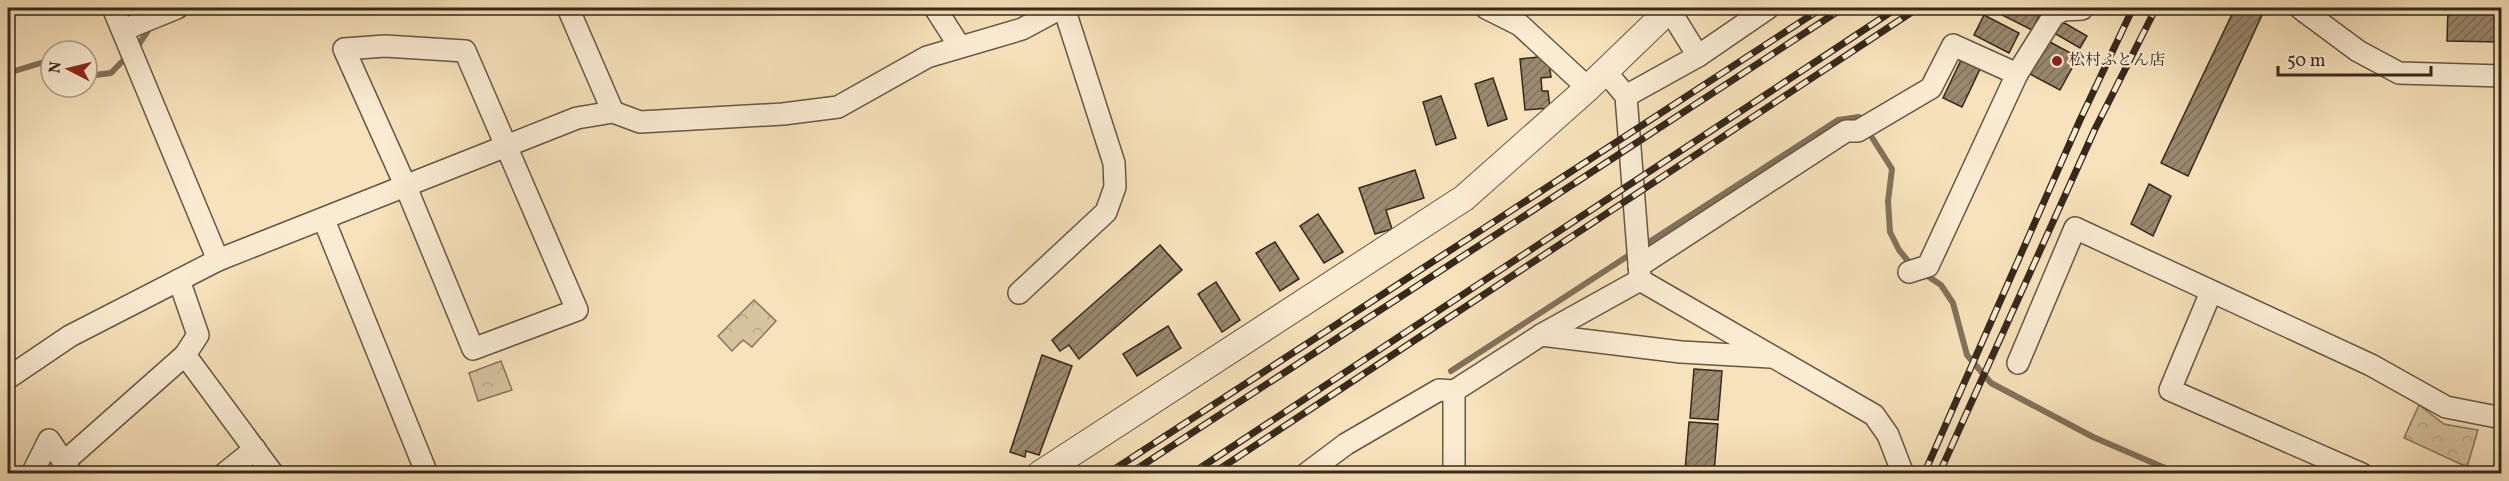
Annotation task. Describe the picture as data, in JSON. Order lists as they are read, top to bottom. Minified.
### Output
{"places":["松村ふとん店"],"scale_bar":"50 m","north":"left"}
